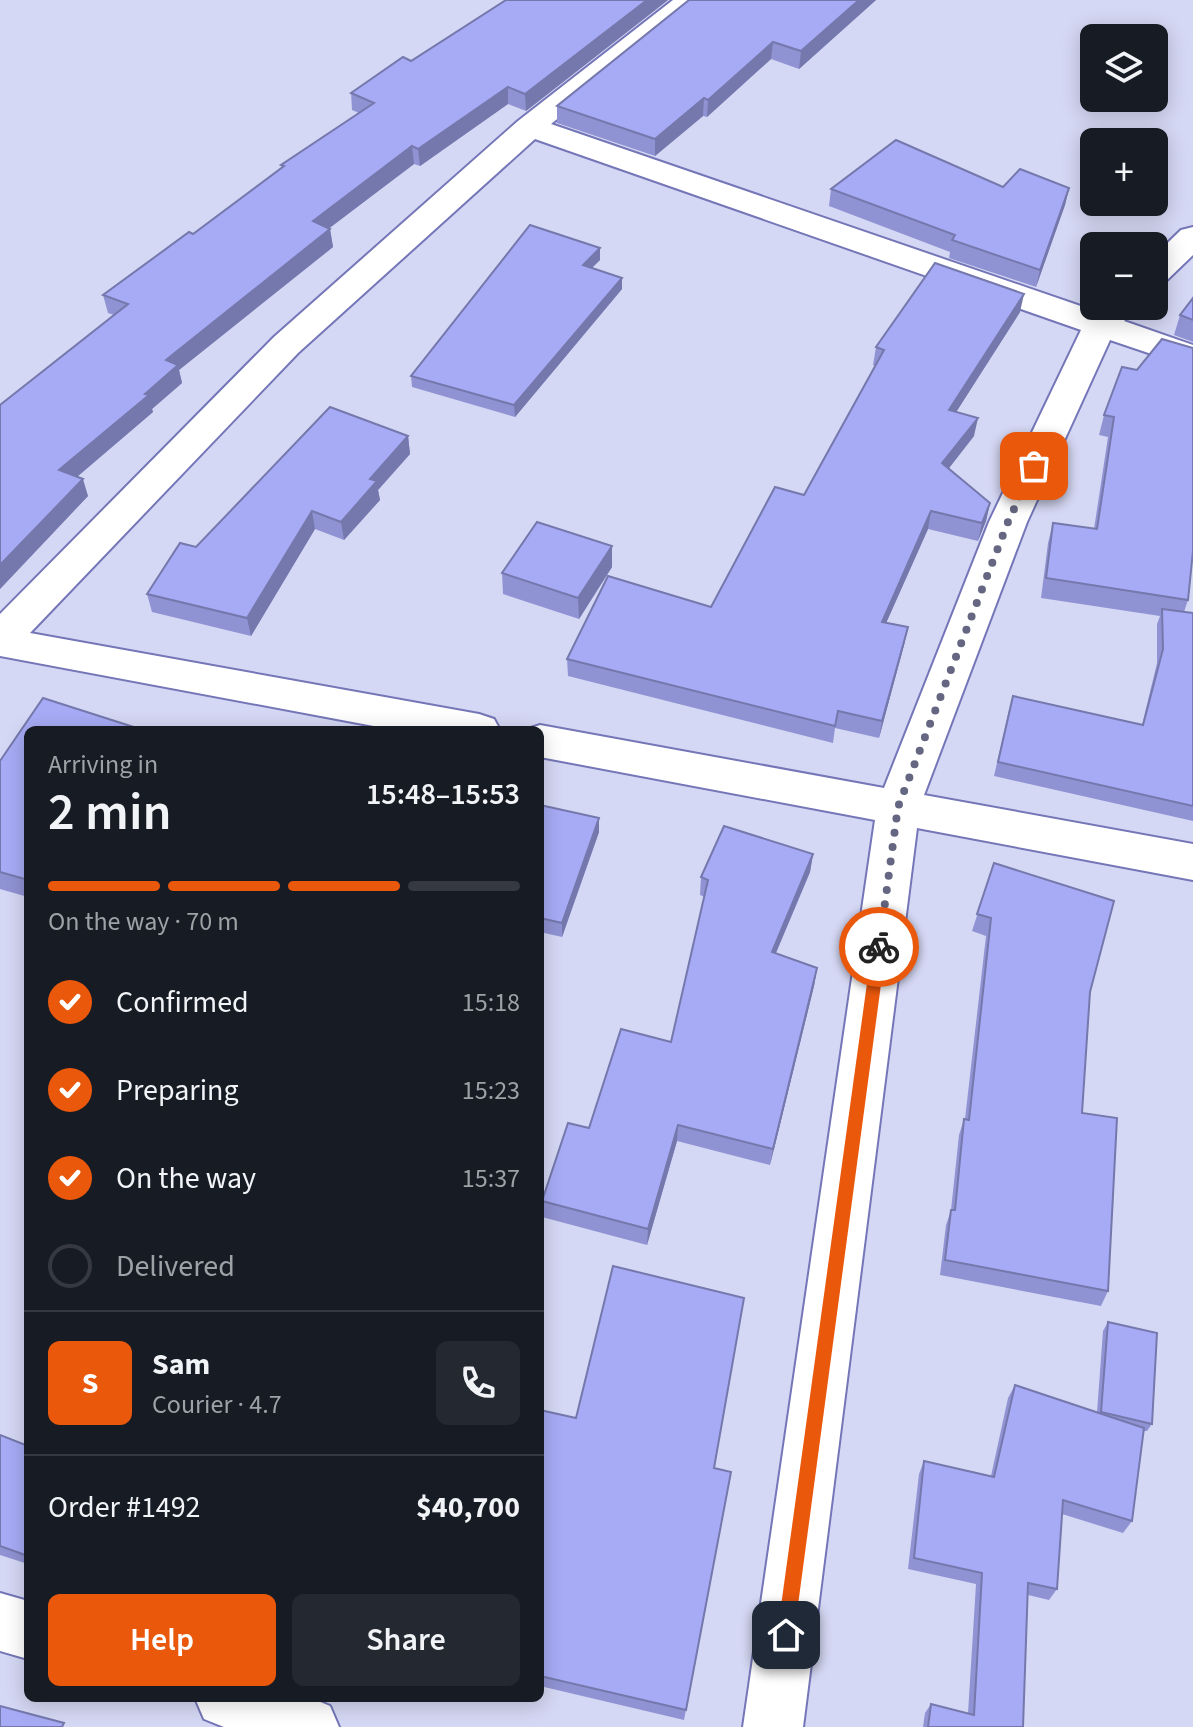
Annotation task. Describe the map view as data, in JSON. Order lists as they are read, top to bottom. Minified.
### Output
{"page":{"map_buttons":["+","−"],"heading":["2 min","Arriving in","15:48–15:53"],"panel":["Sam","Courier · 4.7","Order #1492","$40,700"],"bar":"On the way · 70 m","list":[["Confirmed","15:18"],["Preparing","15:23"],["On the way","15:37"],"Delivered"],"round":"S","buttons":["Help","Share"]}}
